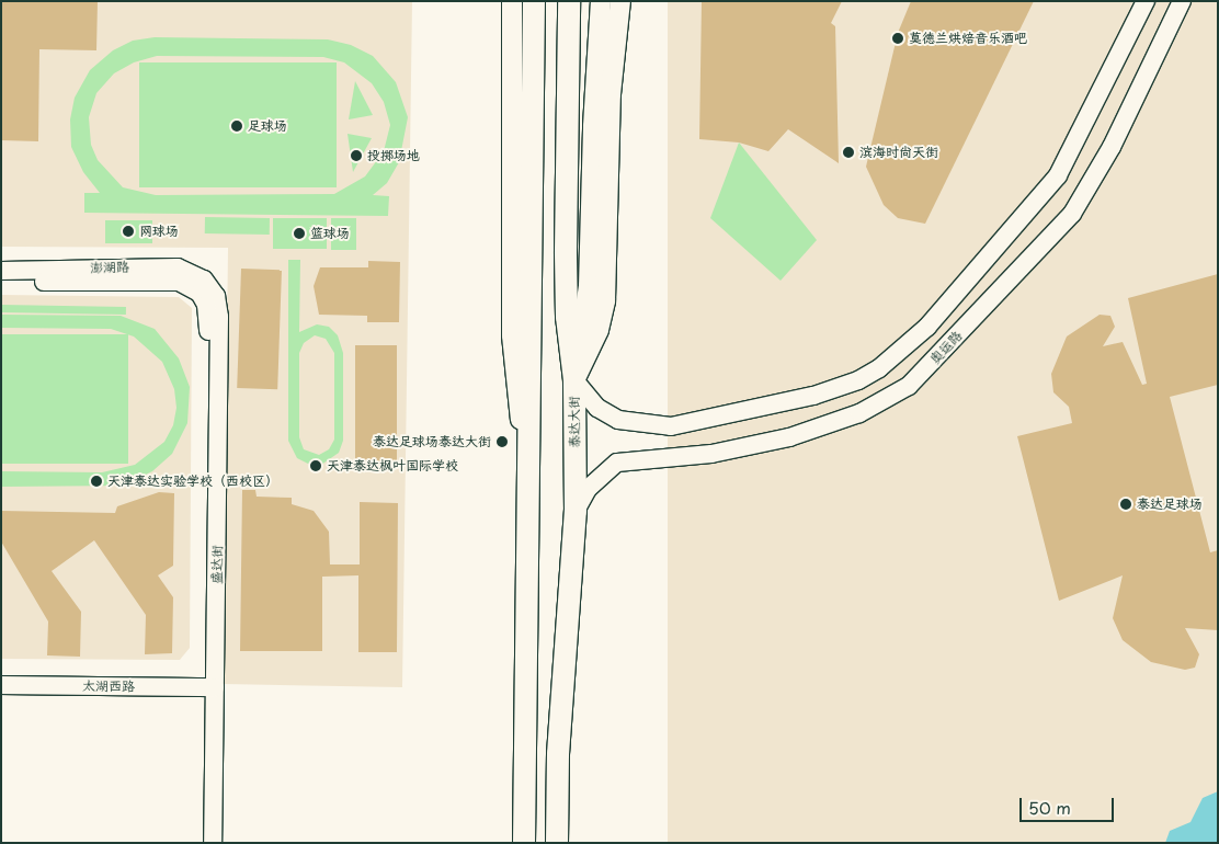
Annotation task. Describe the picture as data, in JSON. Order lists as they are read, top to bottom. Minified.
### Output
{"streets":{"highway":["泰达大街"],"street":["澎湖路","奥运路","盛达街","太湖西路"]},"crossings":[["澎湖路","盛达街"],["奥运路","泰达大街"],["盛达街","太湖西路"]],"places":["莫德兰烘焙音乐酒吧","足球场","滨海时尚天街","投掷场地","网球场","篮球场","泰达足球场泰达大街","天津泰达枫叶国际学校","天津泰达实验学校（西校区）","泰达足球场"],"scale_bar":"50 m"}
